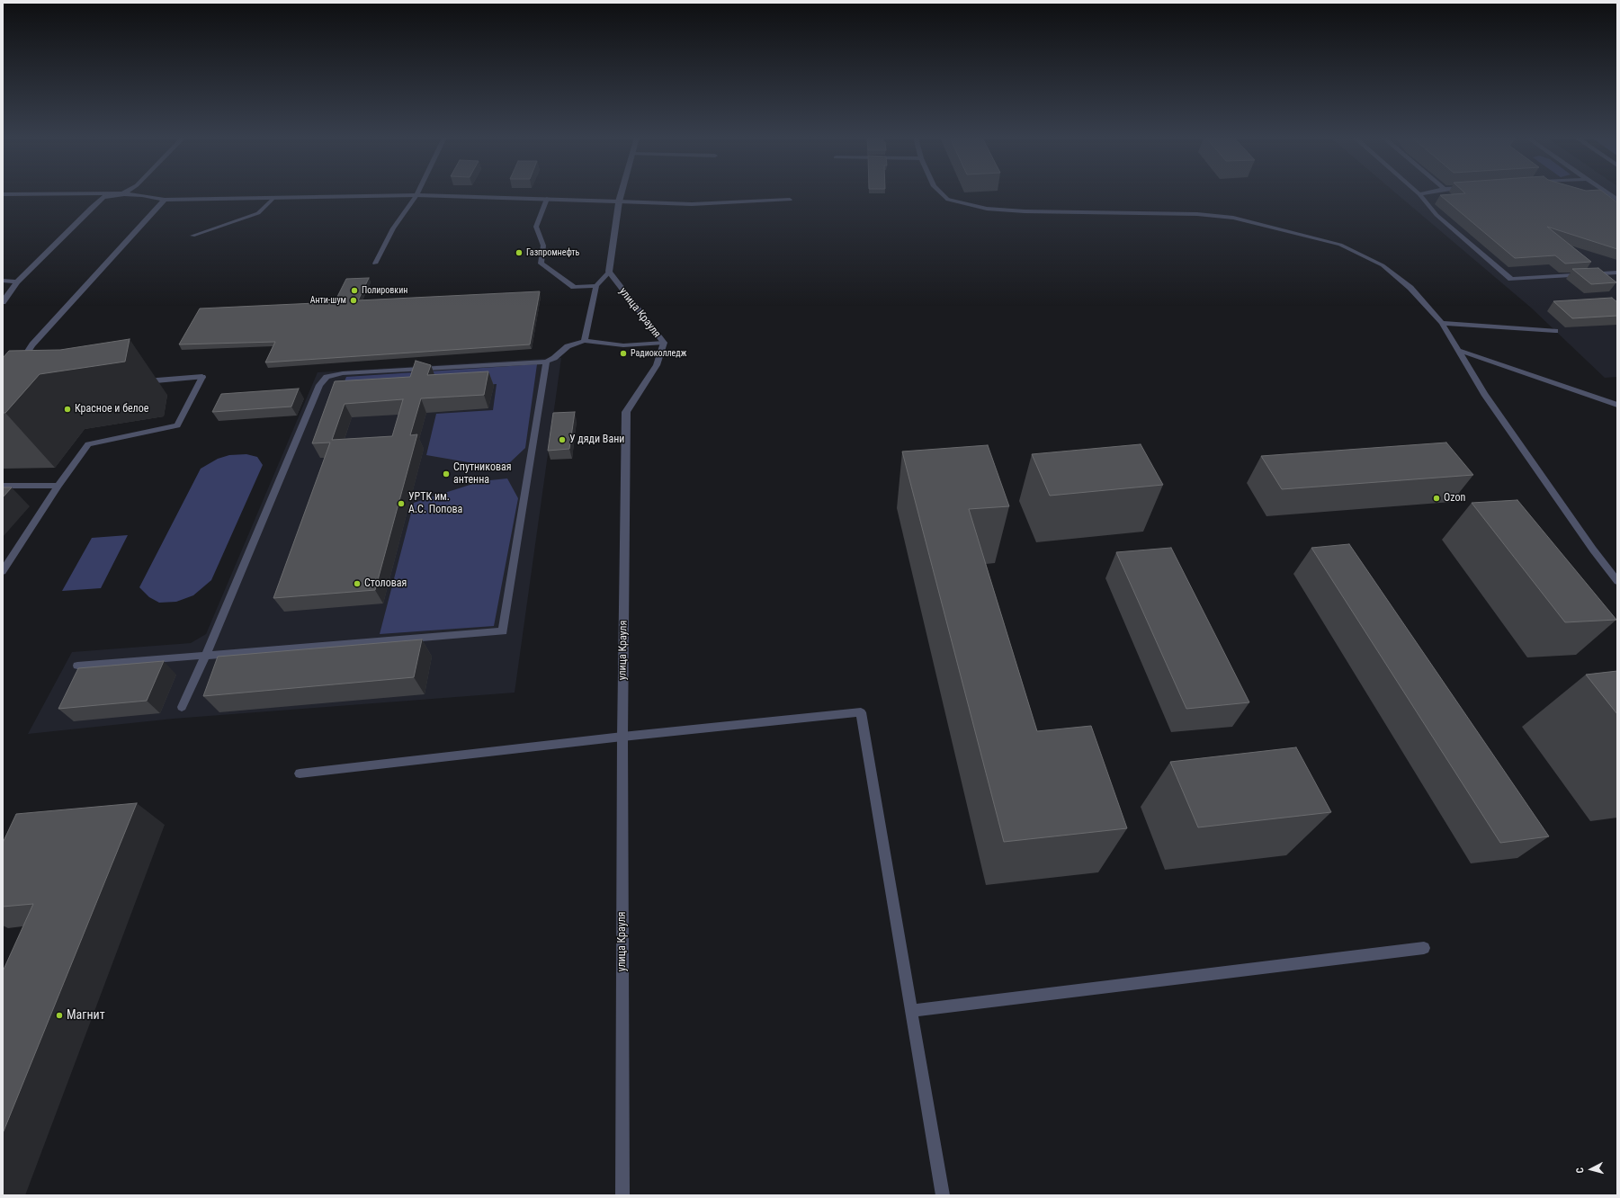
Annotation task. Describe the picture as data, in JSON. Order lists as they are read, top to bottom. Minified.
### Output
{"streets":{"street":["улица Крауля"]},"places":["Газпромнефть","Полировкин","Анти-шум","Радиоколледж","Красное и белое","У дяди Вани","Спутниковая антенна","Ozon","УРТК им. А.С. Попова","Столовая","Магнит"],"north":"left"}
